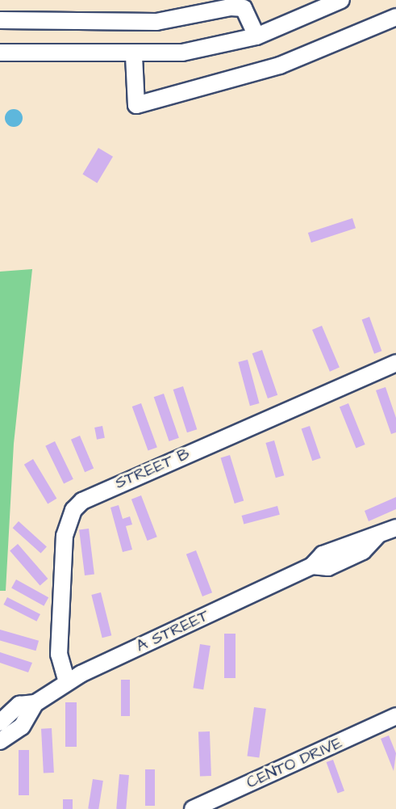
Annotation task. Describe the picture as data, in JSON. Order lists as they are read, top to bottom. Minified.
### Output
{"streets":{"street":["STREET B","A STREET","CENTO DRIVE"]},"crossings":[["STREET B","A STREET"]]}
